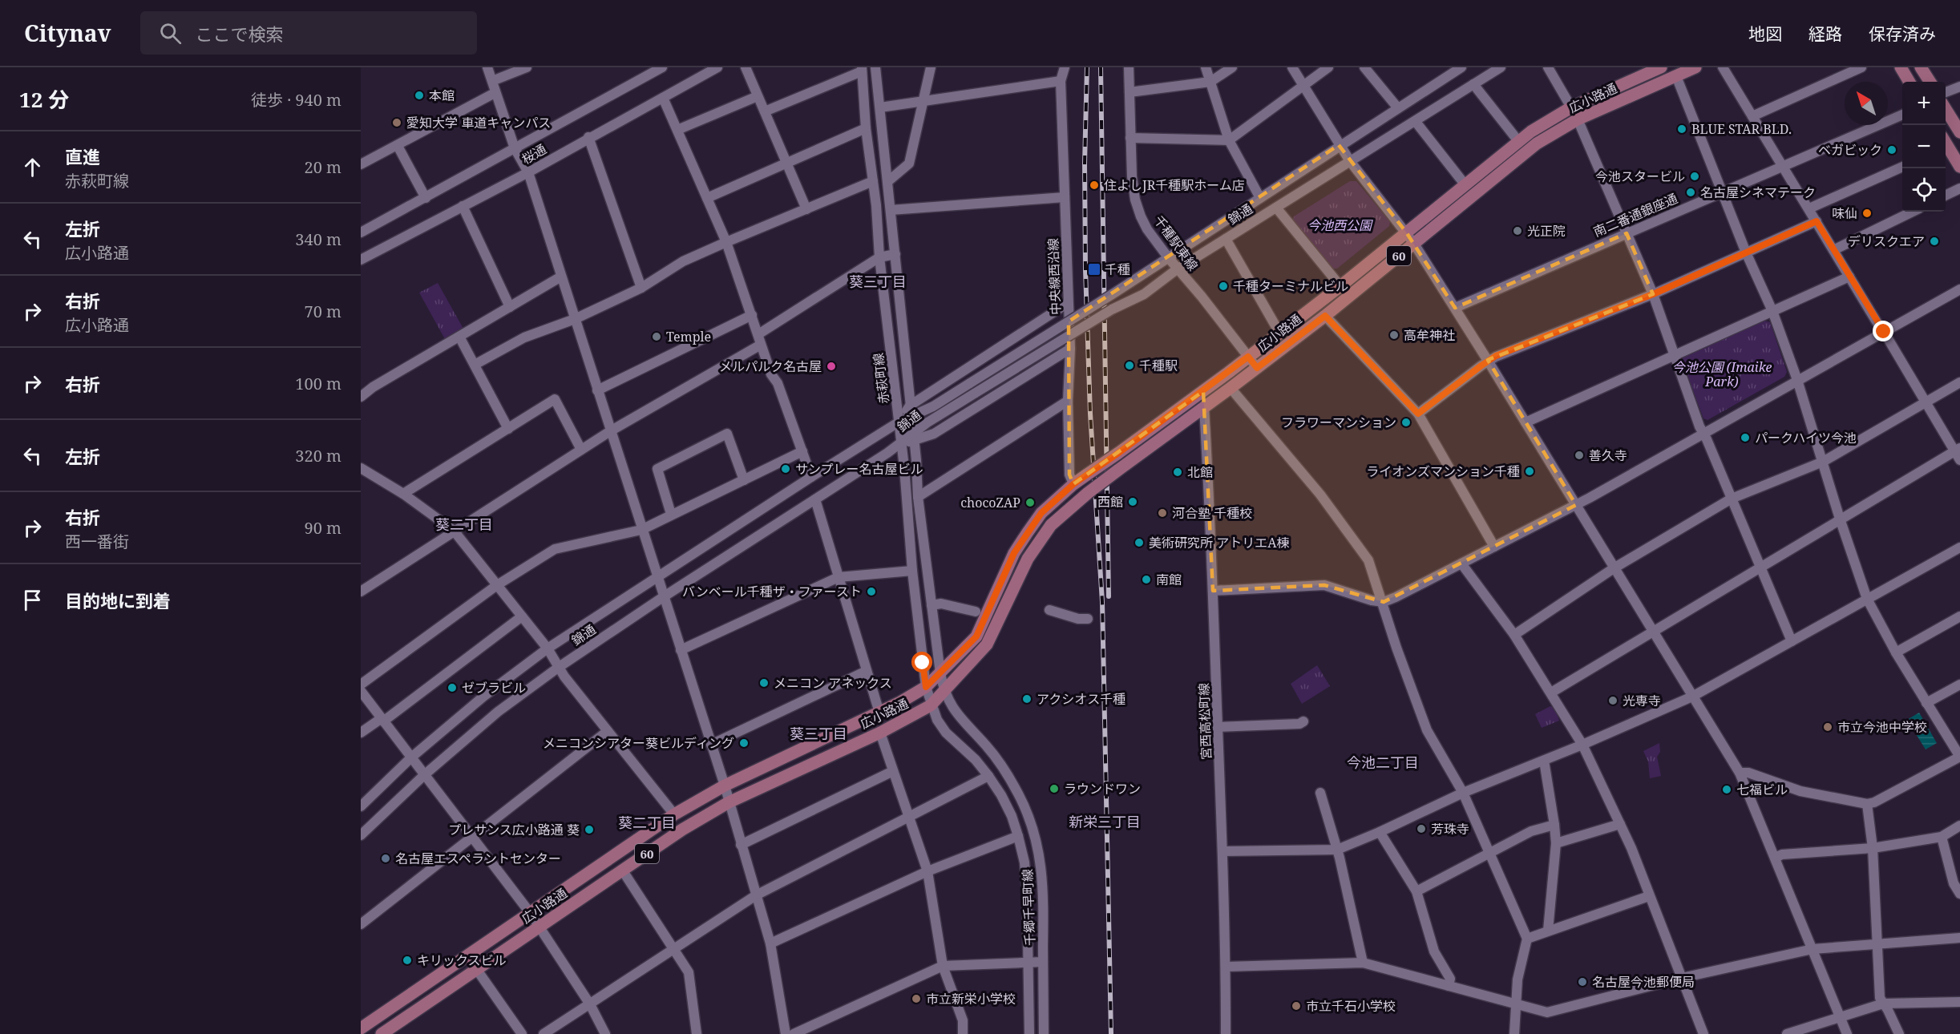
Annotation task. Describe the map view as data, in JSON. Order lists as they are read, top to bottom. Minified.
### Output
{"streets":{"main road":["広小路通","60"],"street":["桜通","錦通","南二番通銀座通","千種駅東線","中央線西沿線","赤萩町線","宮西高松町線","千郷千早町線"]},"crossings":[["広小路通","千種駅東線"],["広小路通","中央線西沿線"],["広小路通","赤萩町線"],["広小路通","宮西高松町線"],["広小路通","千郷千早町線"],["錦通","千種駅東線"],["錦通","赤萩町線"],["赤萩町線","千郷千早町線"]],"districts":["葵三丁目","葵二丁目","葵三丁目","今池二丁目","新栄三丁目","葵二丁目"],"parks":["今池西公園","今池公園 (Imaike Park)"],"places":{"other":["本館","愛知大学 車道キャンパス","BLUE STAR BLD.","ベガビック","今池スタービル","住よしJR千種駅ホーム店","名古屋シネマテーク","味仙","光正院","デリスクエア","千種ターミナルビル","高牟神社","Temple","千種駅","メルパルク名古屋","フラワーマンション","パークハイツ今池","善久寺","サンプレー名古屋ビル","ライオンズマンション千種","北館","西館","chocoZAP","河合塾 千種校","美術研究所 アトリエA棟","南館","バンベール千種ザ・ファースト","メニコン アネックス","ゼブラビル","アクシオス千種","光専寺","市立今池中学校","メニコンシアター葵ビルディング","ラウンドワン","七福ビル","芳珠寺","プレサンス広小路通 葵","名古屋エスペラントセンター","キリックスビル","名古屋今池郵便局","市立新栄小学校","市立千石小学校"],"transit":["千種"]},"north":"top left","page":{"header":"Citynav","search":"ここで検索","nav":["地図","経路","保存済み"],"heading":["12 分","徒歩 · 940 m"],"map_buttons":["+","−"],"list":[["直進","赤萩町線","20 m"],["左折","広小路通","340 m"],["右折","広小路通","70 m"],["右折","100 m"],["左折","320 m"],["右折","西一番街","90 m"],"目的地に到着"]}}
